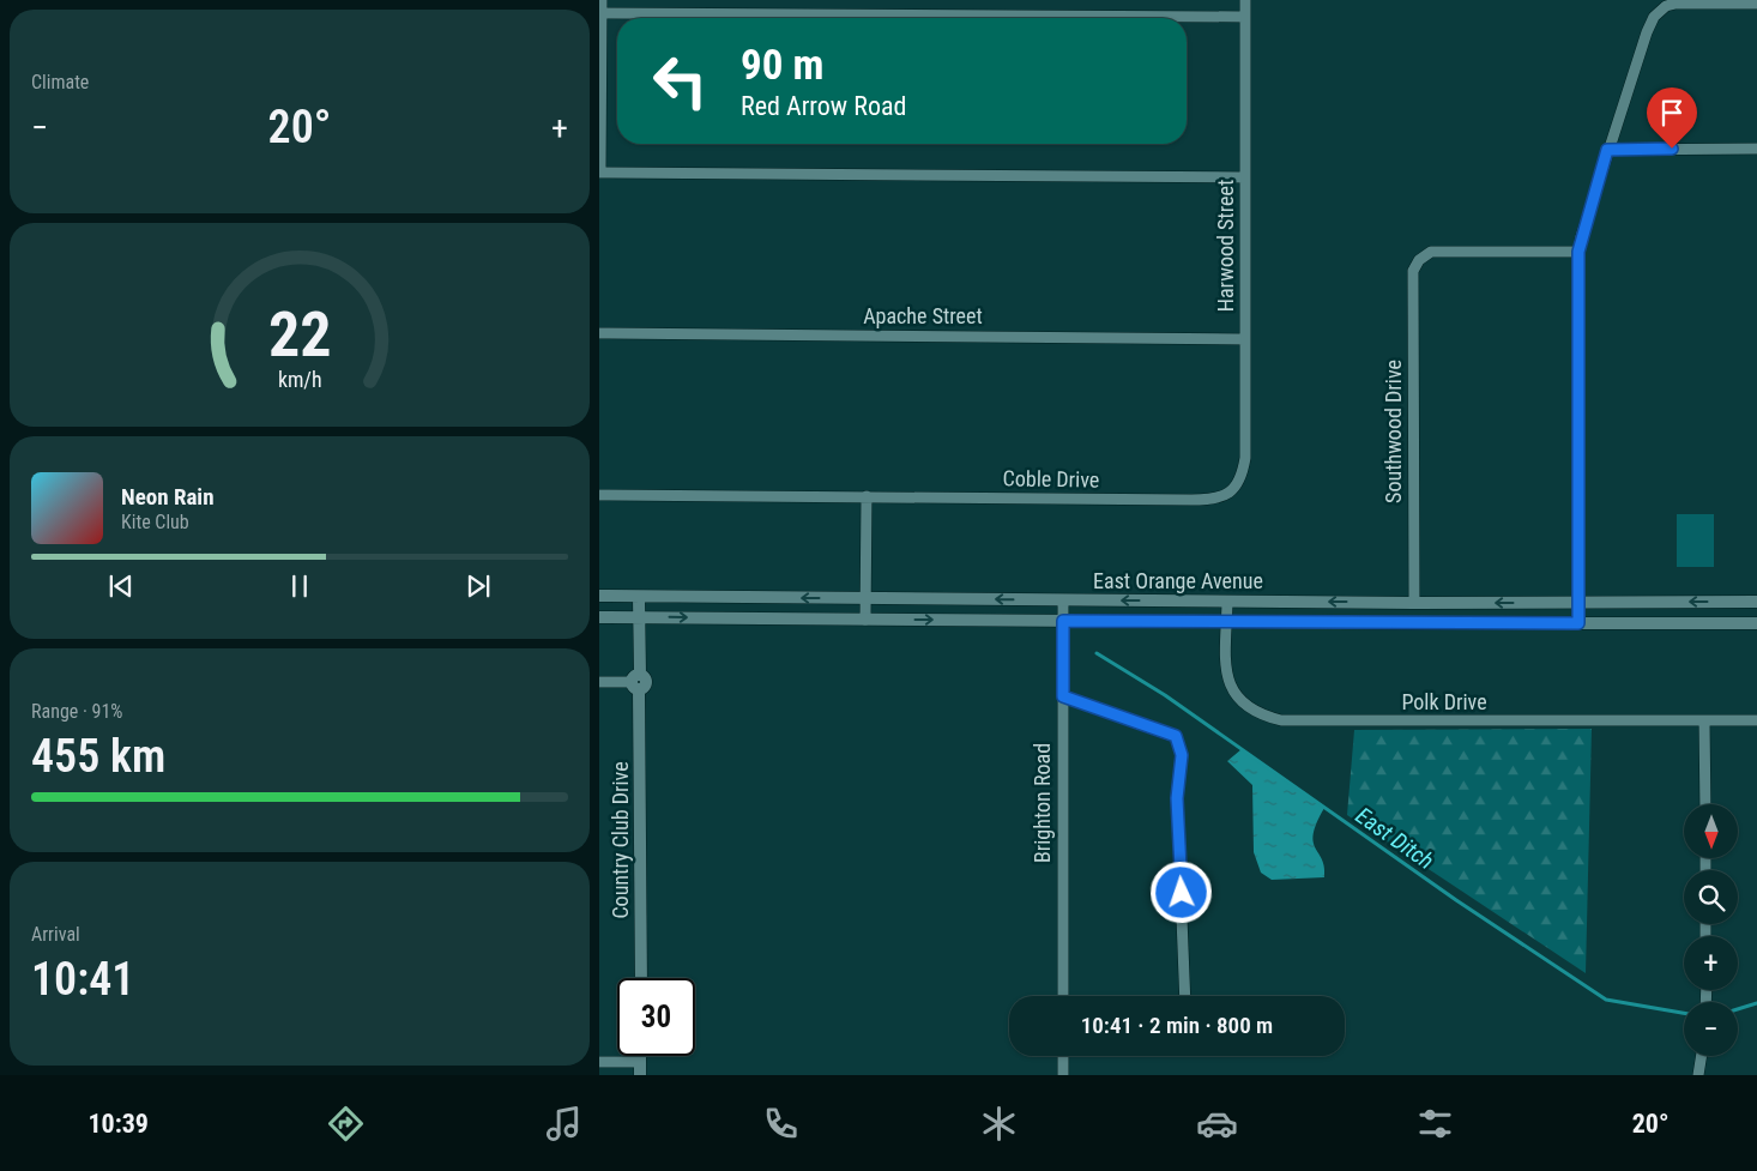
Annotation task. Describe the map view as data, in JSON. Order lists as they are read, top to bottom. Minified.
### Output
{"streets":{"street":["Harwood Street","Apache Street","Southwood Drive","Coble Drive","East Orange Avenue","Polk Drive","Brighton Road","Country Club Drive"]},"crossings":[["Harwood Street","Apache Street"],["Harwood Street","Coble Drive"],["Southwood Drive","East Orange Avenue"],["East Orange Avenue","Polk Drive"],["East Orange Avenue","Brighton Road"],["East Orange Avenue","Country Club Drive"]],"water":["East Ditch"],"north":"bottom","page":{"tile":["Climate",["Range · 91%","455 km"],["Arrival","10:41"]],"turn":["90 m","Red Arrow Road"],"heat":["−","20°","+"],"song":["Neon Rain","Kite Club"],"map_buttons":["+","−"],"limit":"30","trip":"10:41 · 2 min · 800 m","tabs":["10:39","20°"],"gauge":["22","km/h"]}}
